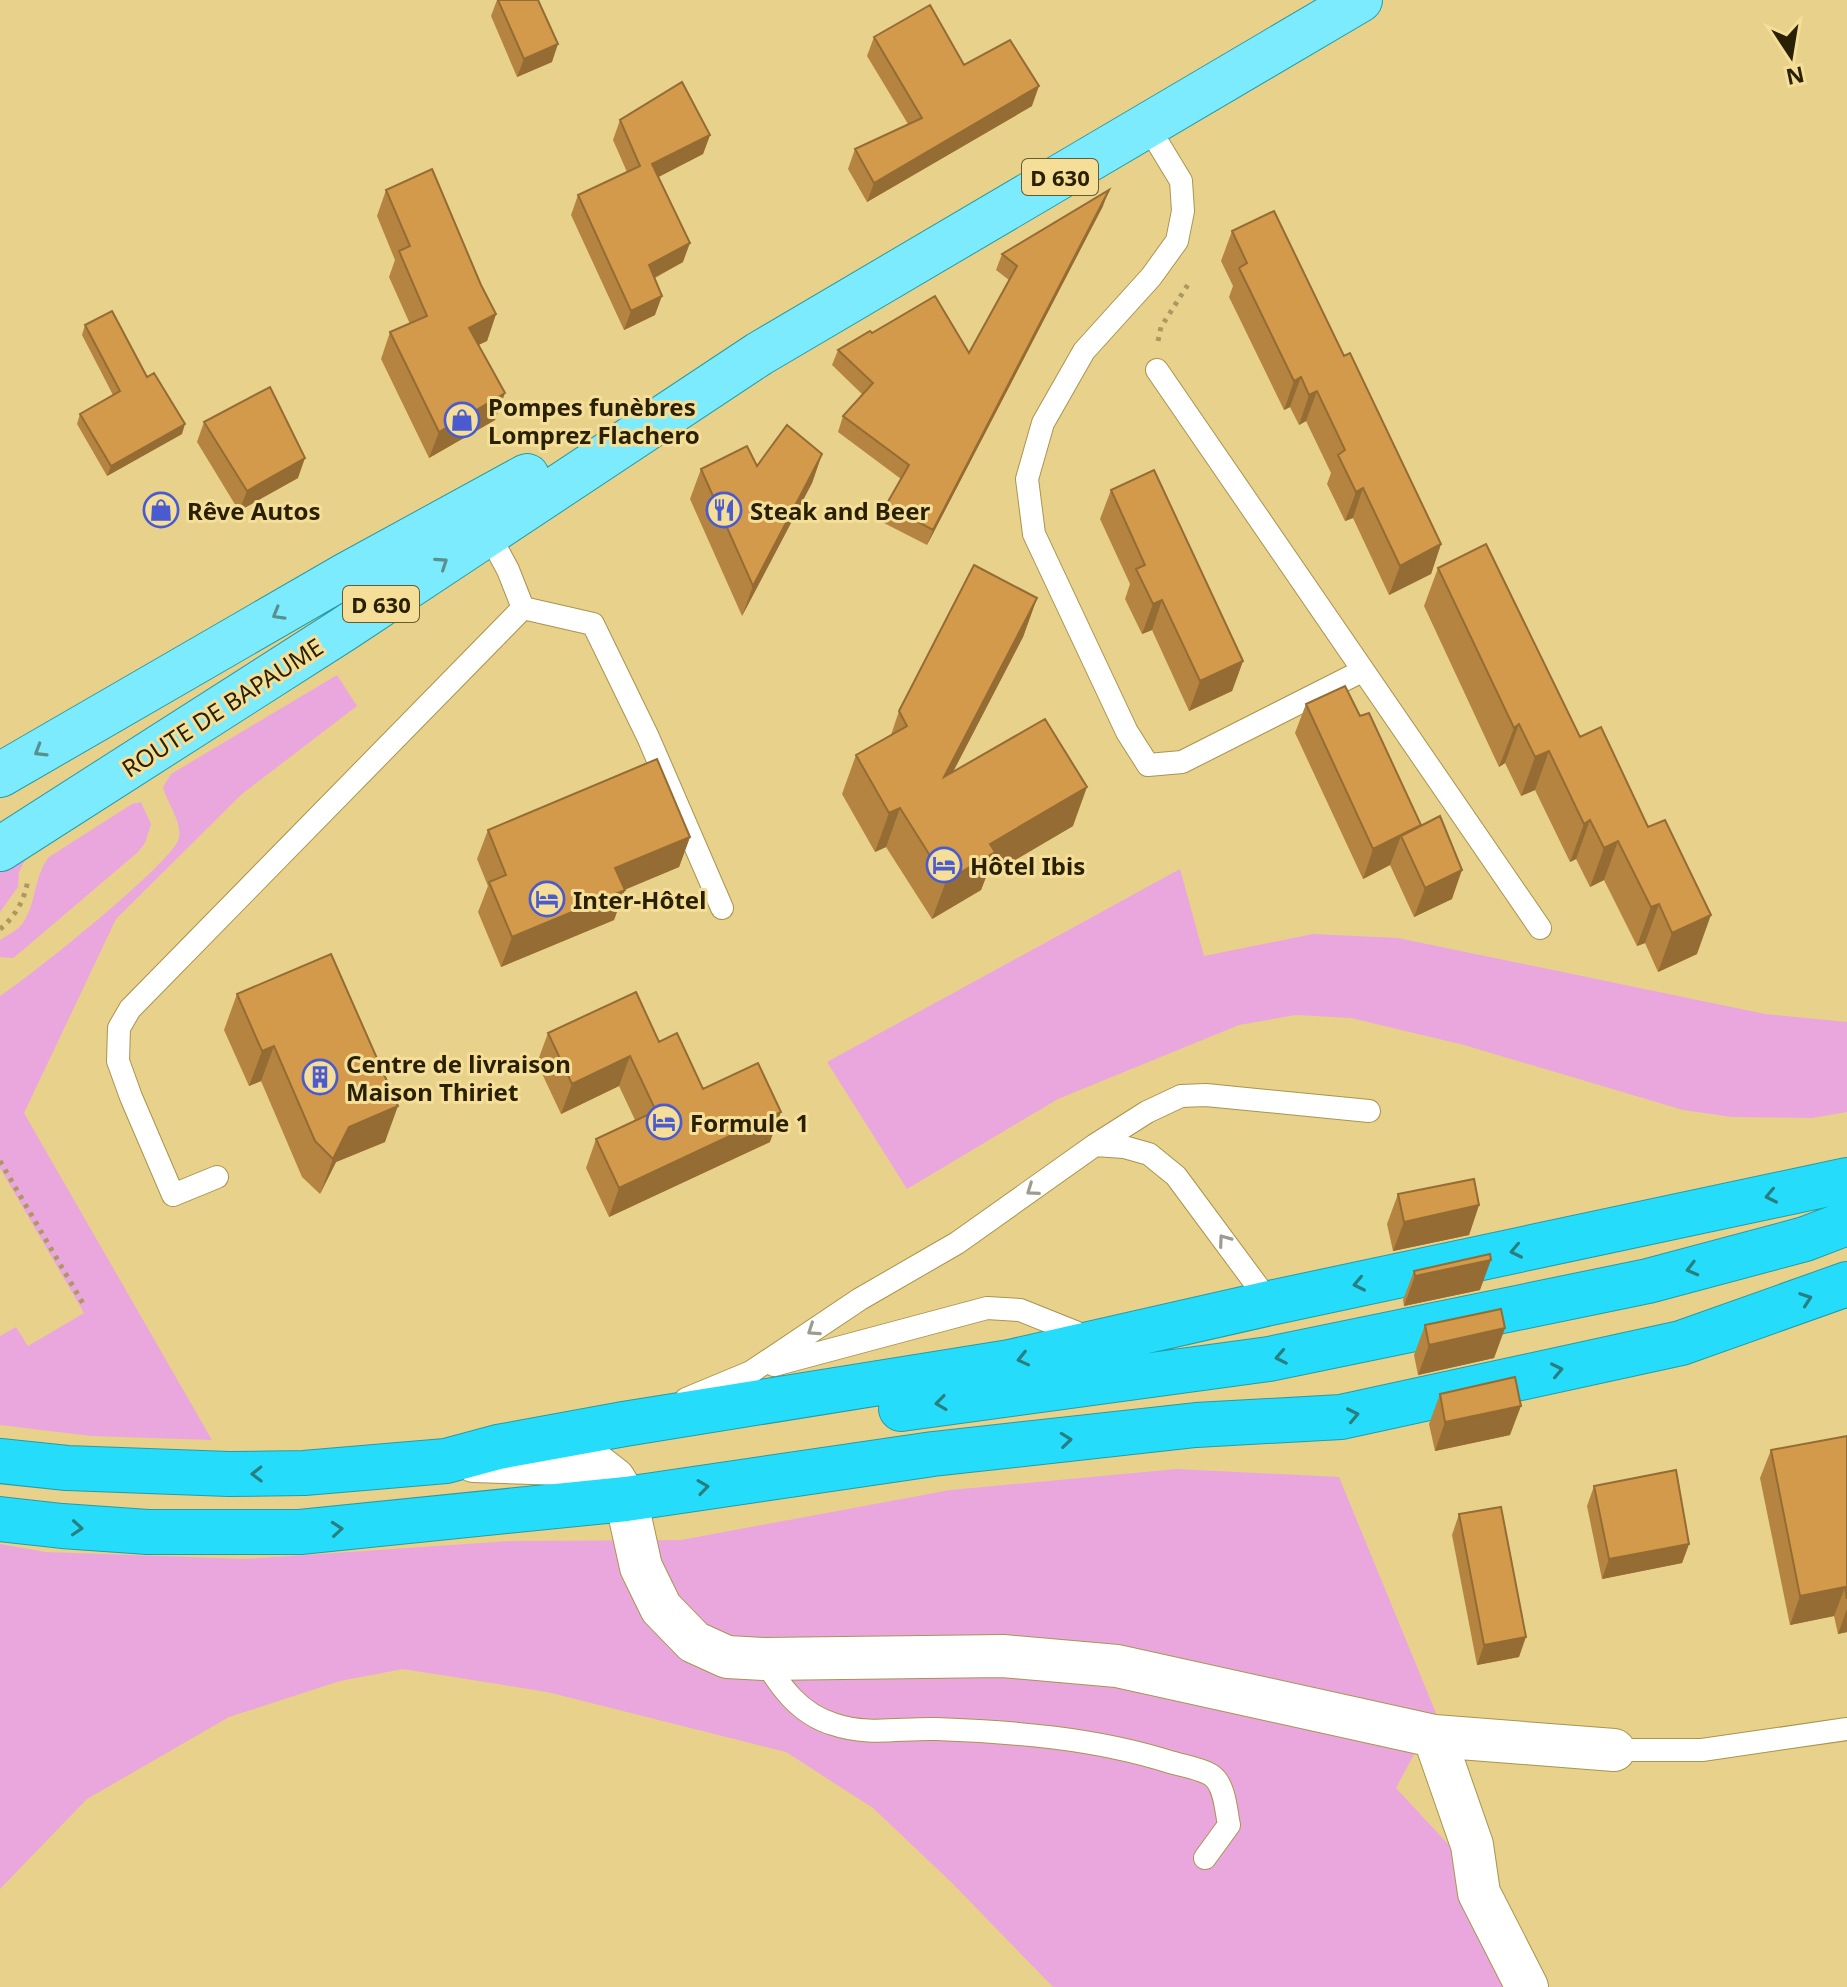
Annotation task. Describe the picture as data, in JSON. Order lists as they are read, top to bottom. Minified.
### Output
{"streets":{"main road":["D 630","ROUTE DE BAPAUME"]},"crossings":[["D 630","ROUTE DE BAPAUME"]],"places":{"shop":["Pompes funèbres Lomprez Flachero","Rêve Autos"],"restaurant":["Steak and Beer"],"hotel":["Hôtel Ibis","Inter-Hôtel","Formule 1"],"building":["Centre de livraison Maison Thiriet"]},"north":"bottom"}
